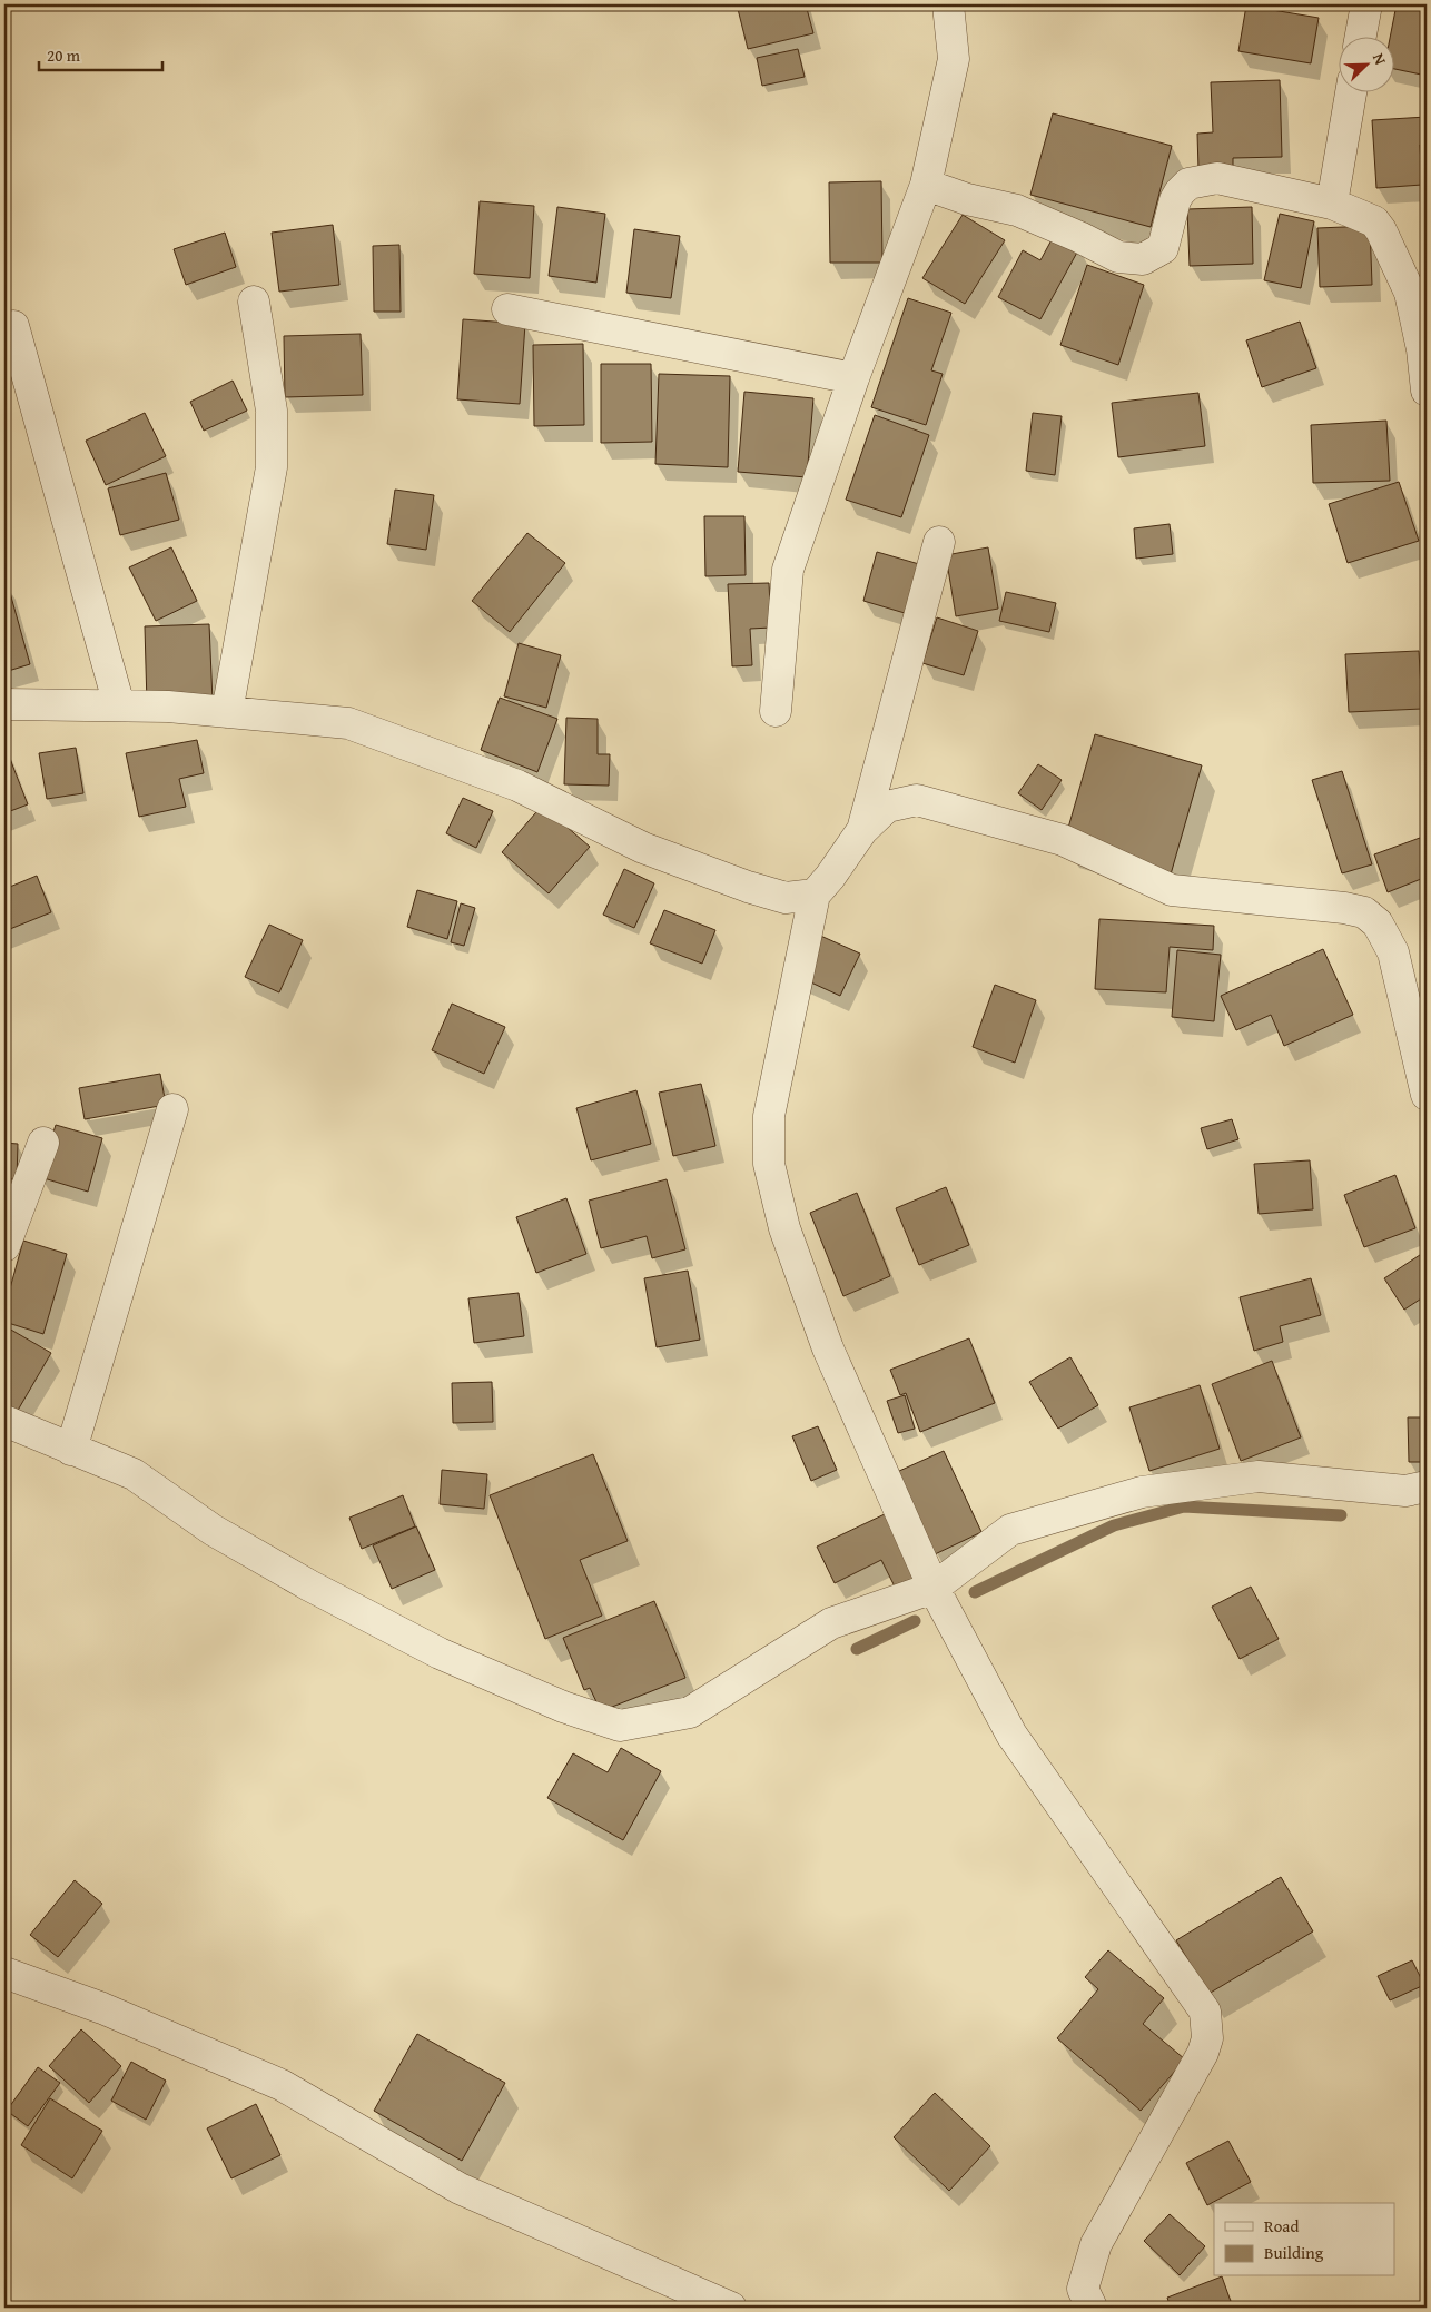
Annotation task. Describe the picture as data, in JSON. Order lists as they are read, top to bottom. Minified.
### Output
{"legend":["Road","Building"],"scale_bar":"20 m","north":"top right"}
